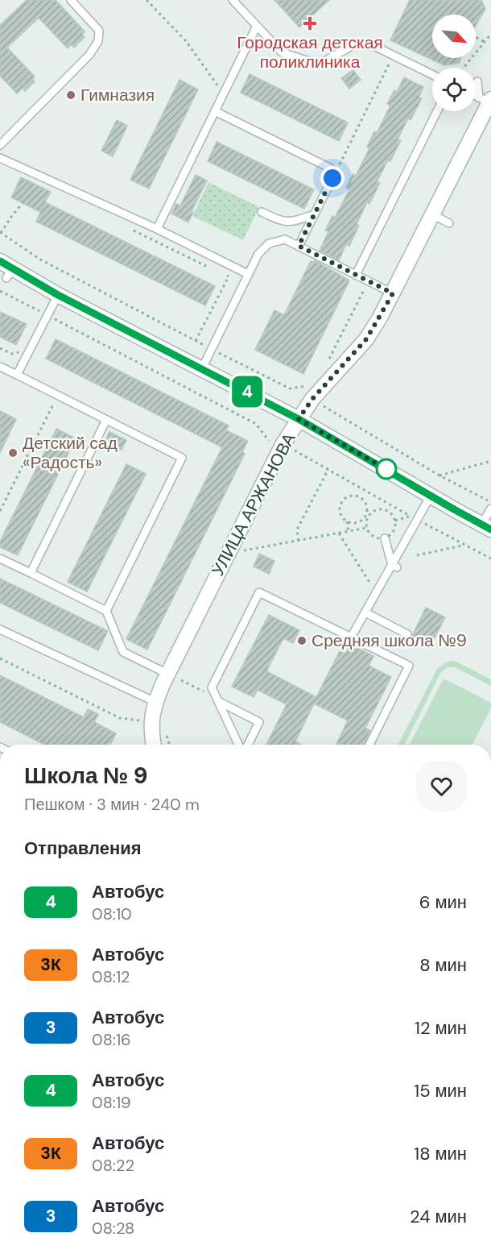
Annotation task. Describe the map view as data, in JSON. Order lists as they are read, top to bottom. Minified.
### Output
{"streets":{"street":["УЛИЦА АРЖАНОВА"]},"places":{"health":["Городская детская поликлиника"],"other":["Гимназия","Детский сад «Радость»","Средняя школа №9"]},"lines":["bus line 4"],"north":"bottom right","page":{"on_map":"4","heading":[["Школа № 9","Пешком · 3 мин · 240 m"],"Отправления"],"list":[{"mark":"4","name":"Автобус","note":"08:10","value":"6 мин"},{"mark":"3К","name":"Автобус","note":"08:12","value":"8 мин"},{"mark":"3","name":"Автобус","note":"08:16","value":"12 мин"},{"mark":"4","name":"Автобус","note":"08:19","value":"15 мин"},{"mark":"3К","name":"Автобус","note":"08:22","value":"18 мин"},{"mark":"3","name":"Автобус","note":"08:28","value":"24 мин"}]}}
